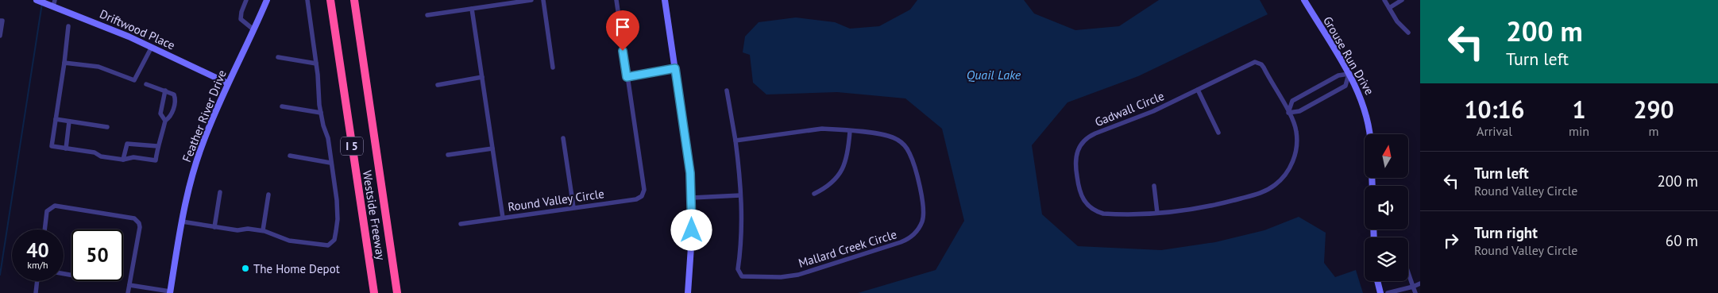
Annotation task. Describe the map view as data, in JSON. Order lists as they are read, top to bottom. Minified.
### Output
{"streets":{"highway":["I 5","Westside Freeway"],"street":["Driftwood Place","Grouse Run Drive","Gadwall Circle","Feather River Drive","Round Valley Circle","Mallard Creek Circle"]},"crossings":[["Driftwood Place","Feather River Drive"]],"water":["Quail Lake"],"places":["The Home Depot"],"north":"top","page":{"turn":["200 m","Turn left"],"eta":["10:16","Arrival","1","min","290","m"],"list":[{"name":"Turn left","note":"Round Valley Circle","value":"200 m"},{"name":"Turn right","note":"Round Valley Circle","value":"60 m"}],"speed":"40 km/h","limit":"50"}}
